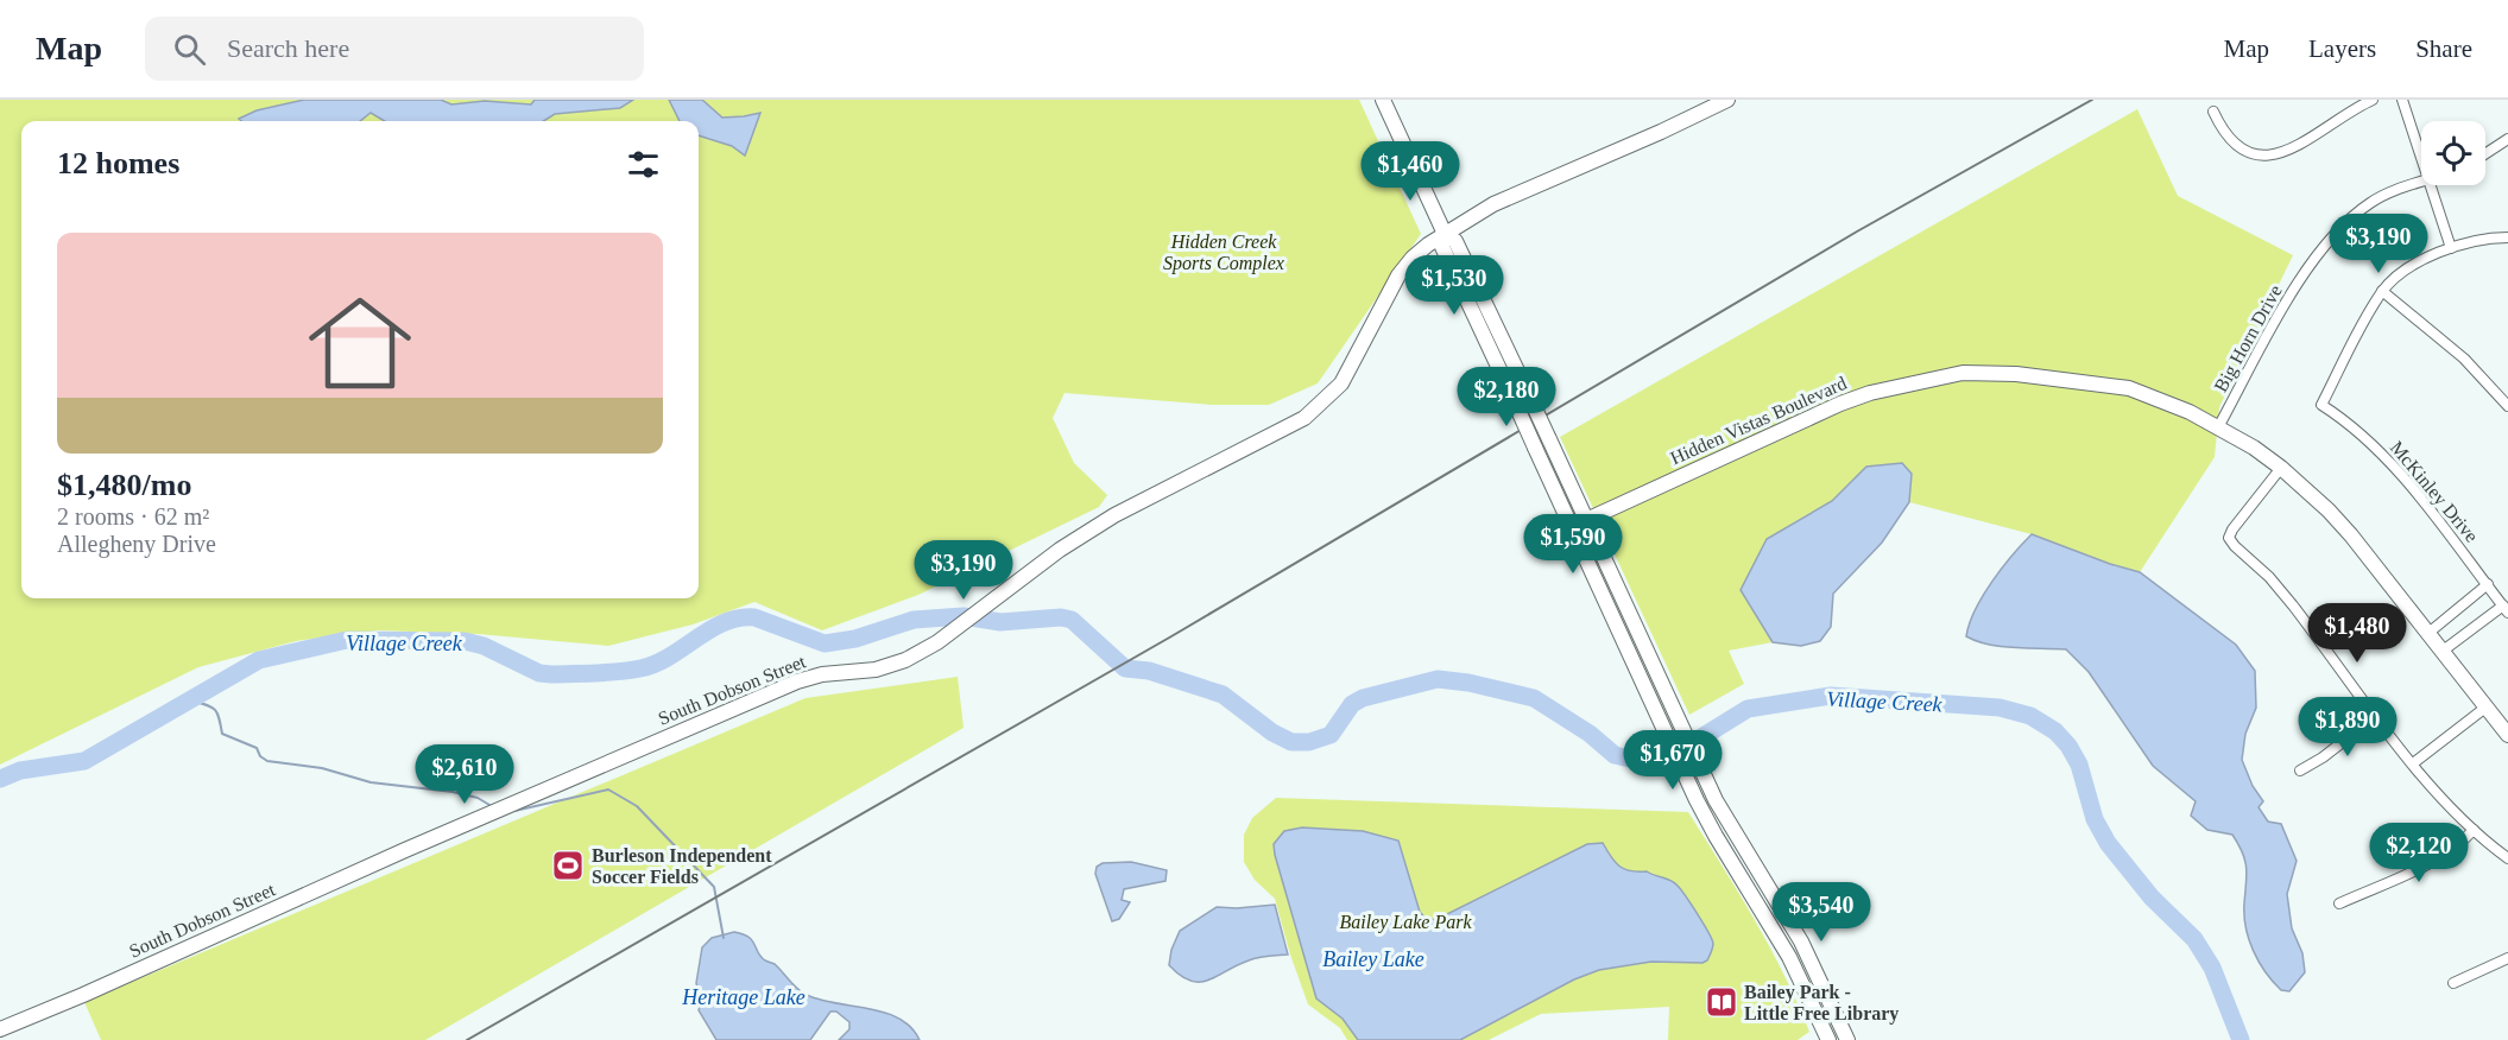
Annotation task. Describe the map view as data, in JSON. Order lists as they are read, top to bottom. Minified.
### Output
{"streets":{"street":["Big Horn Drive","Hidden Vistas Boulevard","McKinley Drive","South Dobson Street"]},"crossings":[["Big Horn Drive","Hidden Vistas Boulevard"]],"water":["Village Creek","Bailey Lake","Heritage Lake"],"parks":["Hidden Creek Sports Complex","Bailey Lake Park"],"places":{"sports":["Burleson Independent Soccer Fields"],"library":["Bailey Park - Little Free Library"]},"page":{"header":"Map","search":"Search here","nav":["Map","Layers","Share"],"heading":"12 homes","price":["$1,460","$3,190","$1,530","$2,180","$1,590","$3,190","$1,480","$1,890","$1,670","$2,610","$2,120","$3,540"],"list":[{"name":"$1,480/mo","note":"2 rooms · 62 m² · Allegheny Drive"}]}}
